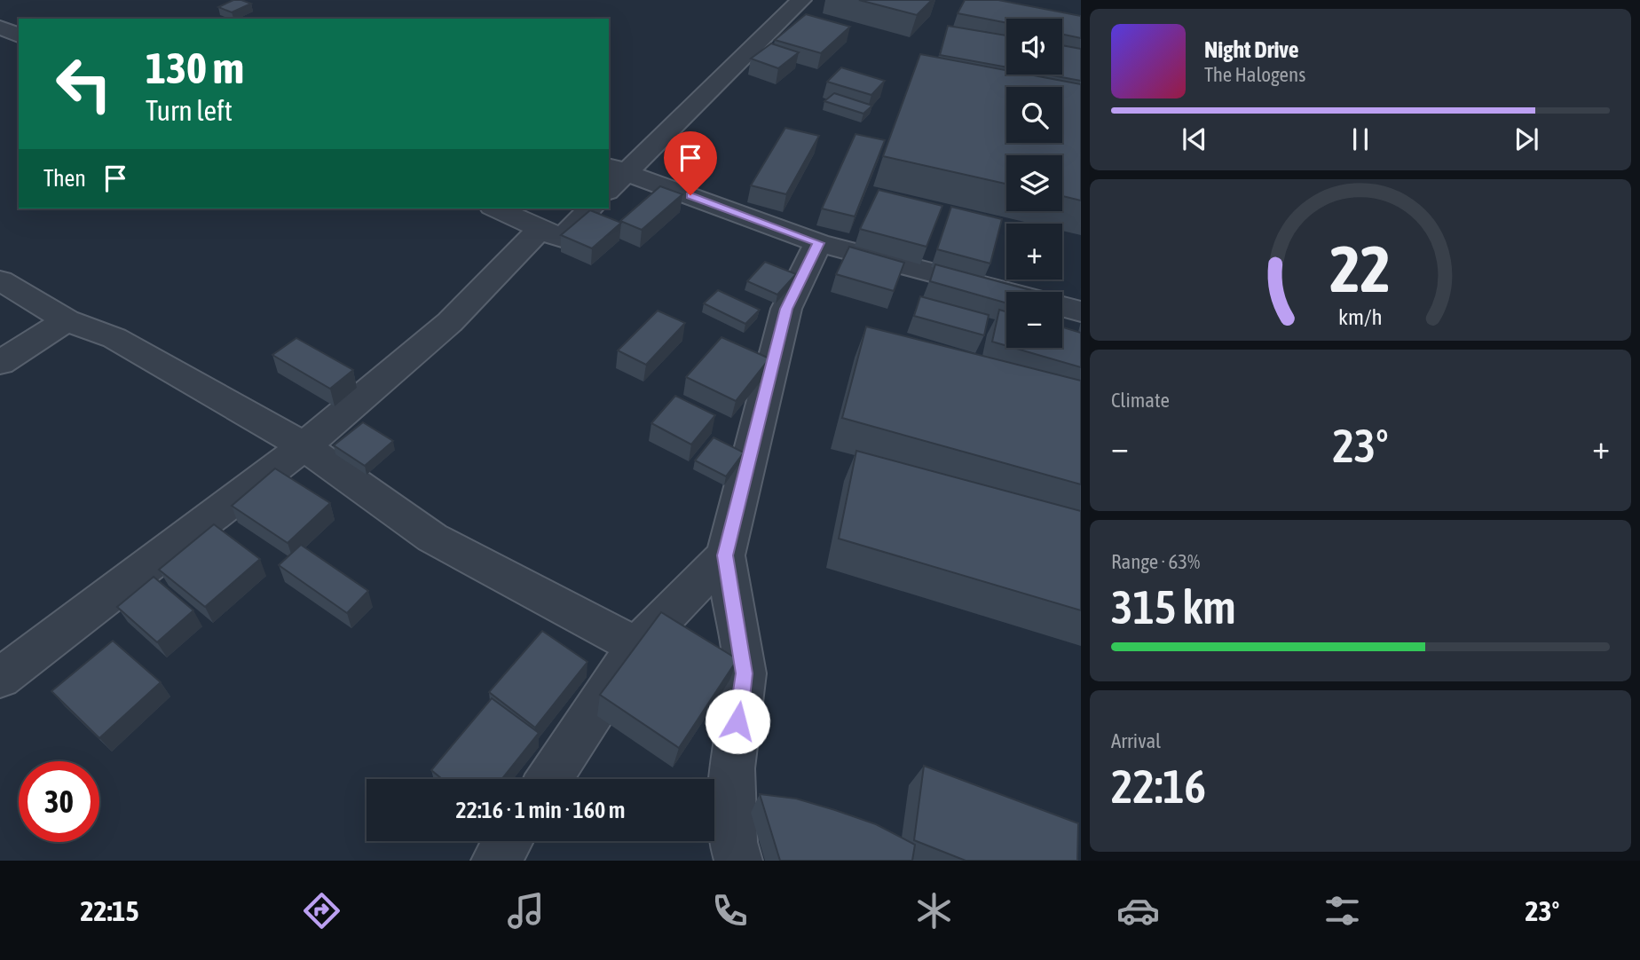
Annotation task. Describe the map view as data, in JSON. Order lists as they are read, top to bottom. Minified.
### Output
{"page":{"map_buttons":["+","−"],"turn":["130 m","Turn left"],"song":["Night Drive","The Halogens"],"then":"Then","tile":["Climate",["Range · 63%","315 km"],["Arrival","22:16"]],"heat":["−","23°","+"],"limit":"30","trip":"22:16 · 1 min · 160 m","tabs":["22:15","23°"],"gauge":["22","km/h"]}}
